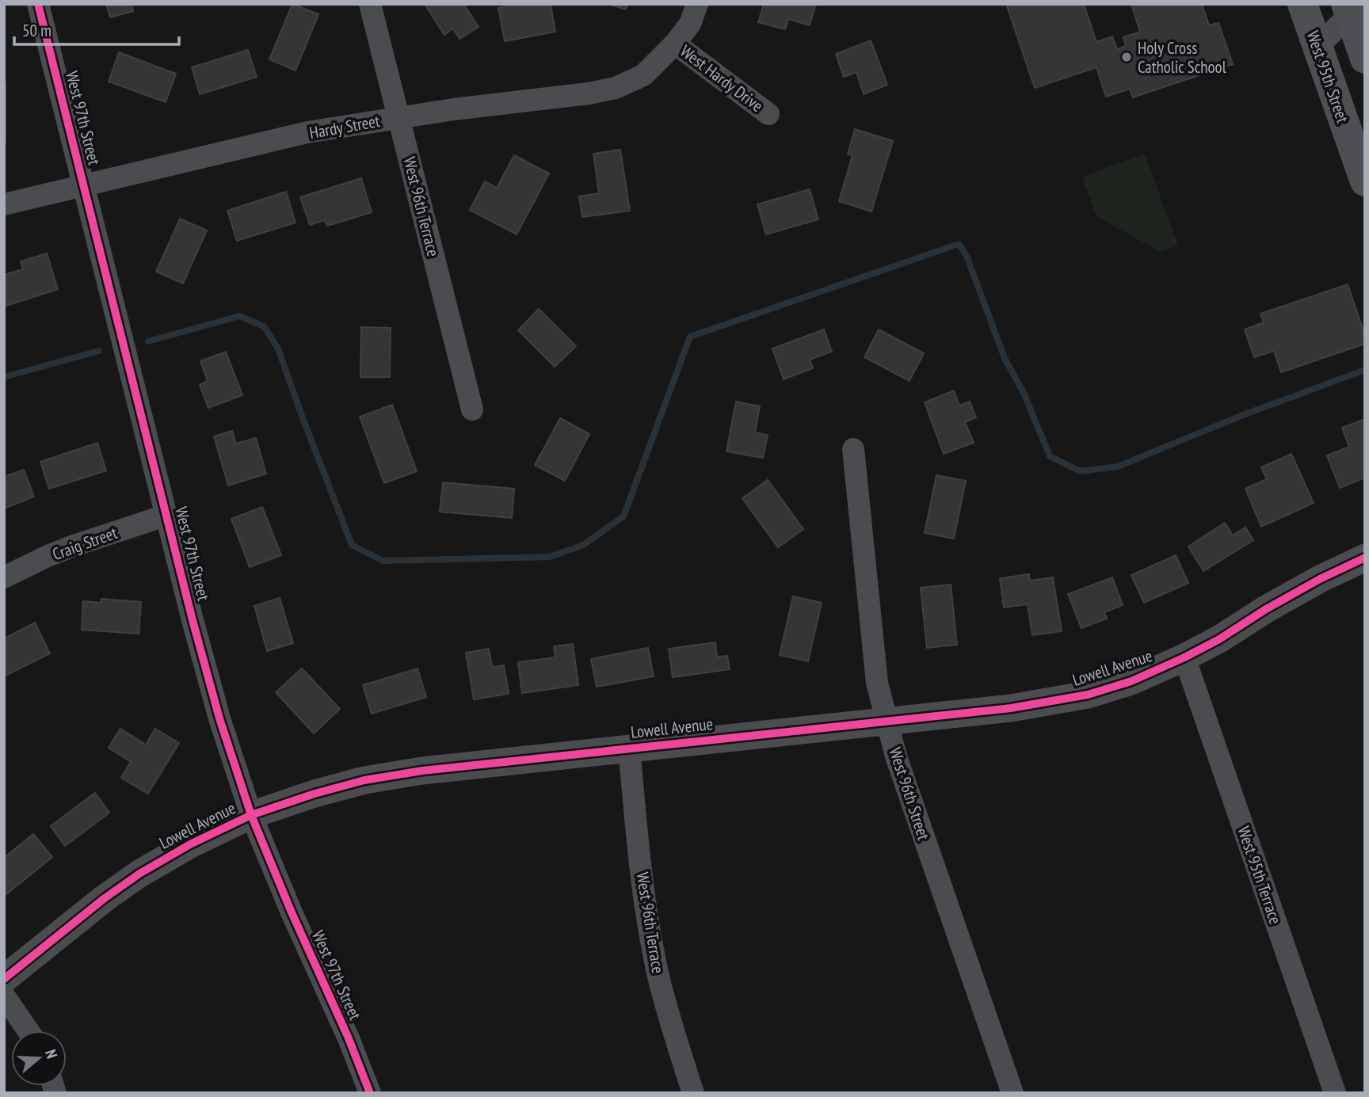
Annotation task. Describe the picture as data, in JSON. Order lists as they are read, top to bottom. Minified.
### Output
{"streets":{"main road":["West 95th Street"],"street":["West Hardy Drive","West 97th Street","Hardy Street","West 96th Terrace","Craig Street","Lowell Avenue","West 96th Street","West 95th Terrace"]},"crossings":[["West Hardy Drive","Hardy Street"],["West 97th Street","Hardy Street"],["West 97th Street","Craig Street"],["West 97th Street","Lowell Avenue"],["Hardy Street","West 96th Terrace"],["West 96th Terrace","Lowell Avenue"],["Lowell Avenue","West 96th Street"],["Lowell Avenue","West 95th Terrace"]],"places":["Holy Cross Catholic School"],"scale_bar":"50 m","north":"right"}
